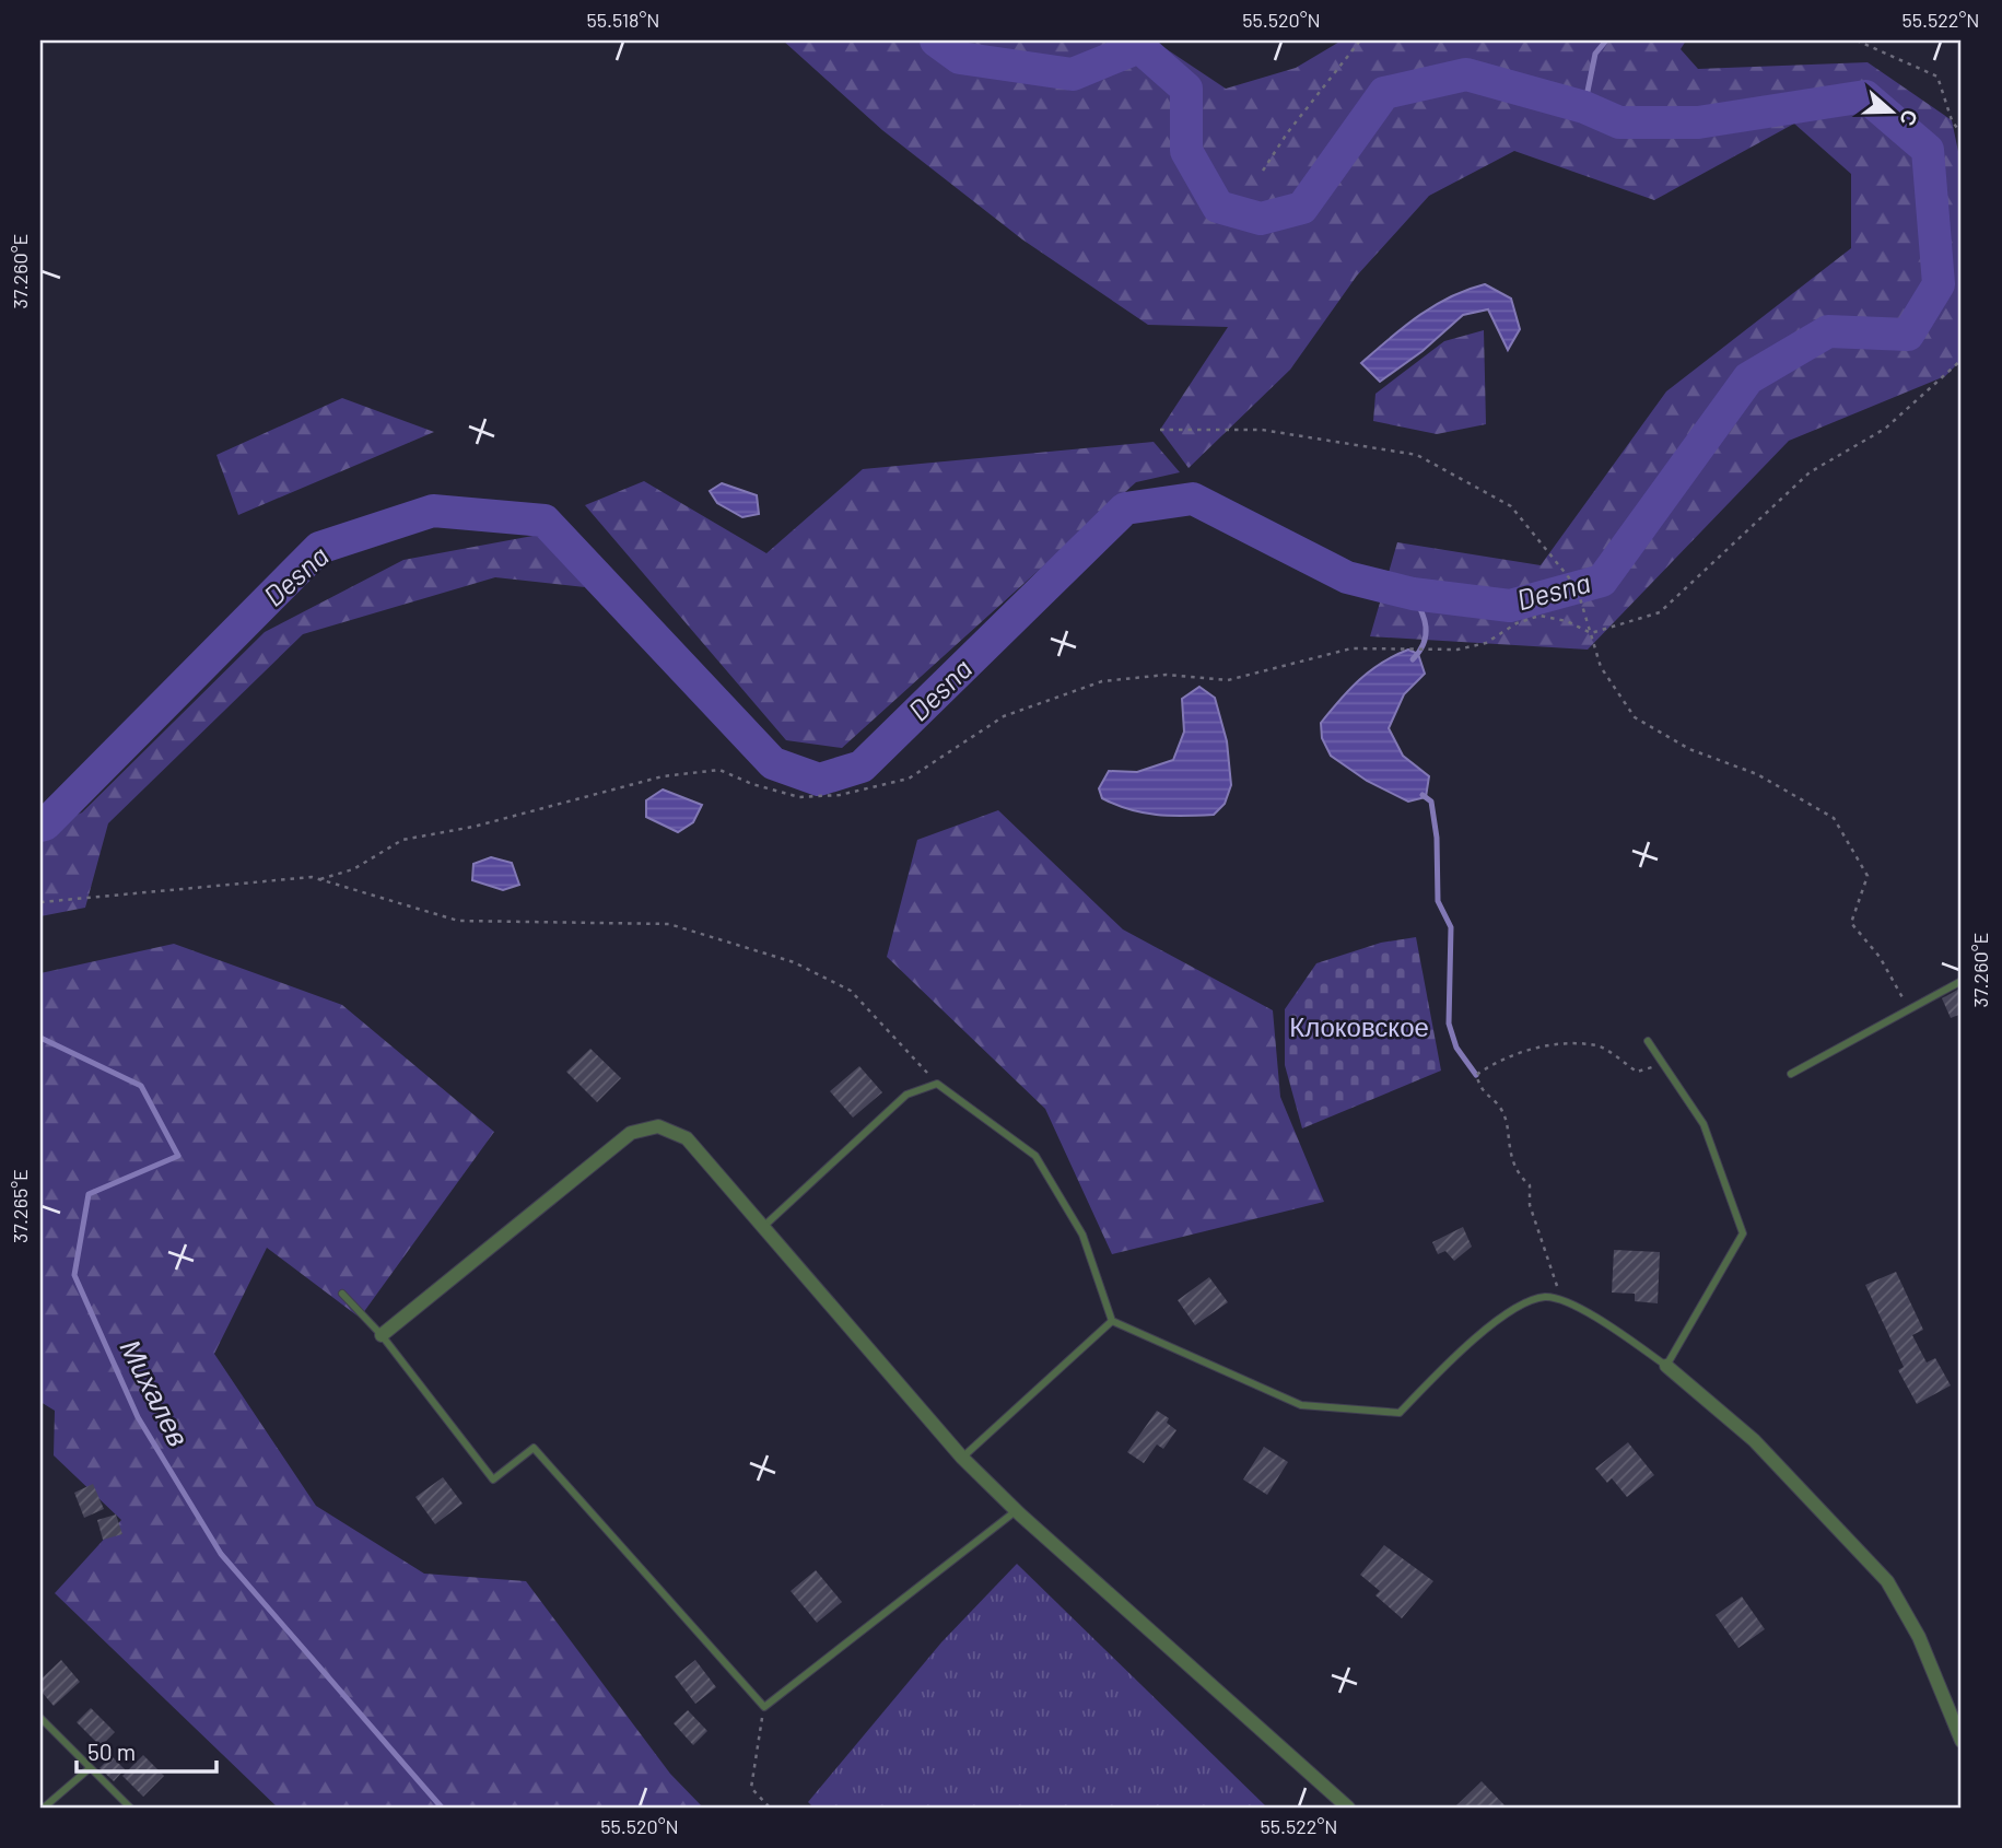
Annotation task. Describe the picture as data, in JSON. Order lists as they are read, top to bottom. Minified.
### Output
{"water":["Desna","Михалев"],"parks":["Клоковское"],"scale_bar":"50 m","north":"right","coordinates":["55.518°N","55.520°N","55.522°N","37.260°E","37.265°E"]}
